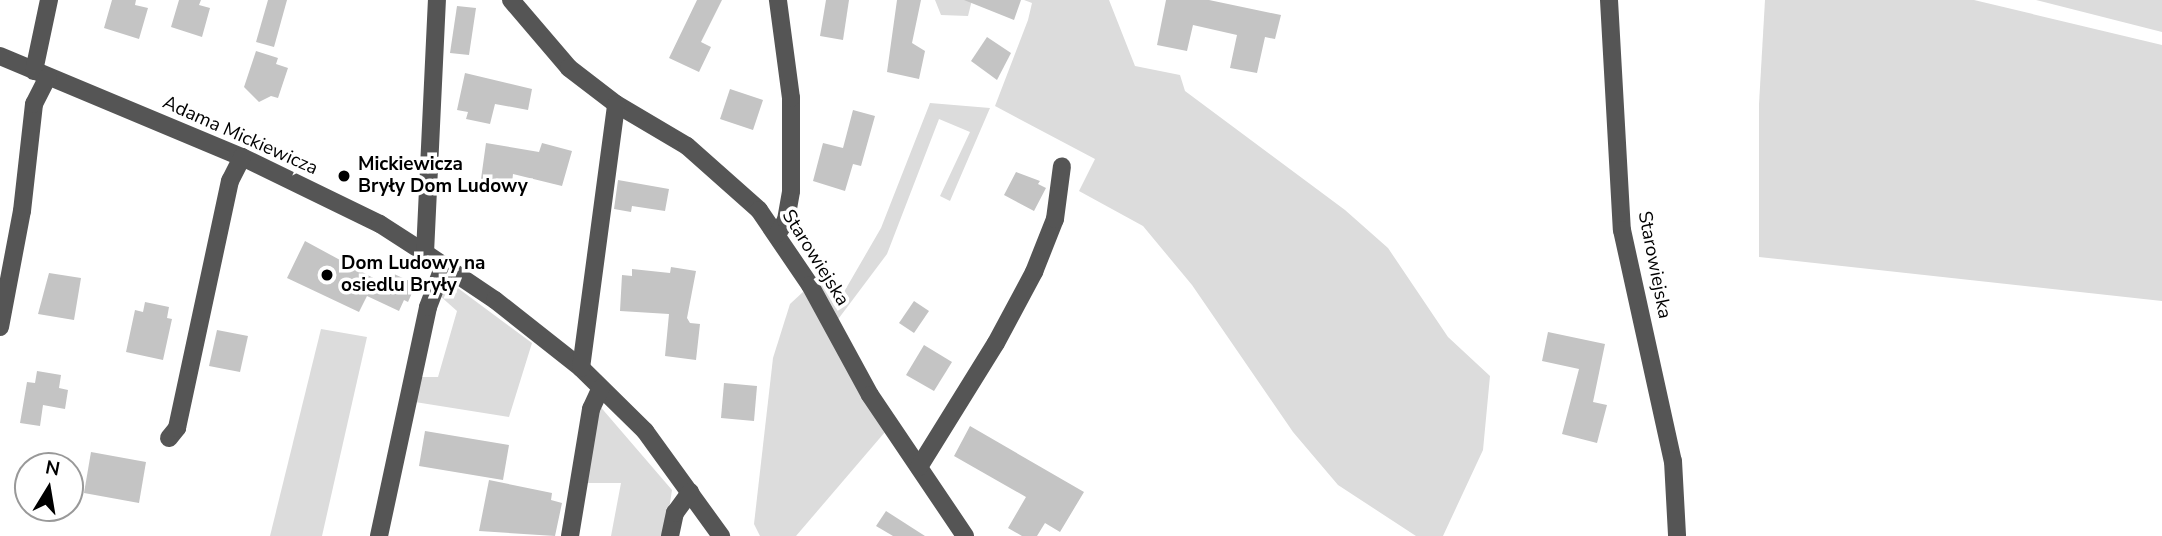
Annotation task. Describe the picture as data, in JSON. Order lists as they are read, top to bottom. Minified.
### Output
{"streets":{"street":["Adama Mickiewicza","Starowiejska"]},"places":["Mickiewicza Bryły Dom Ludowy","Dom Ludowy na osiedlu Bryły"],"north":"top"}
